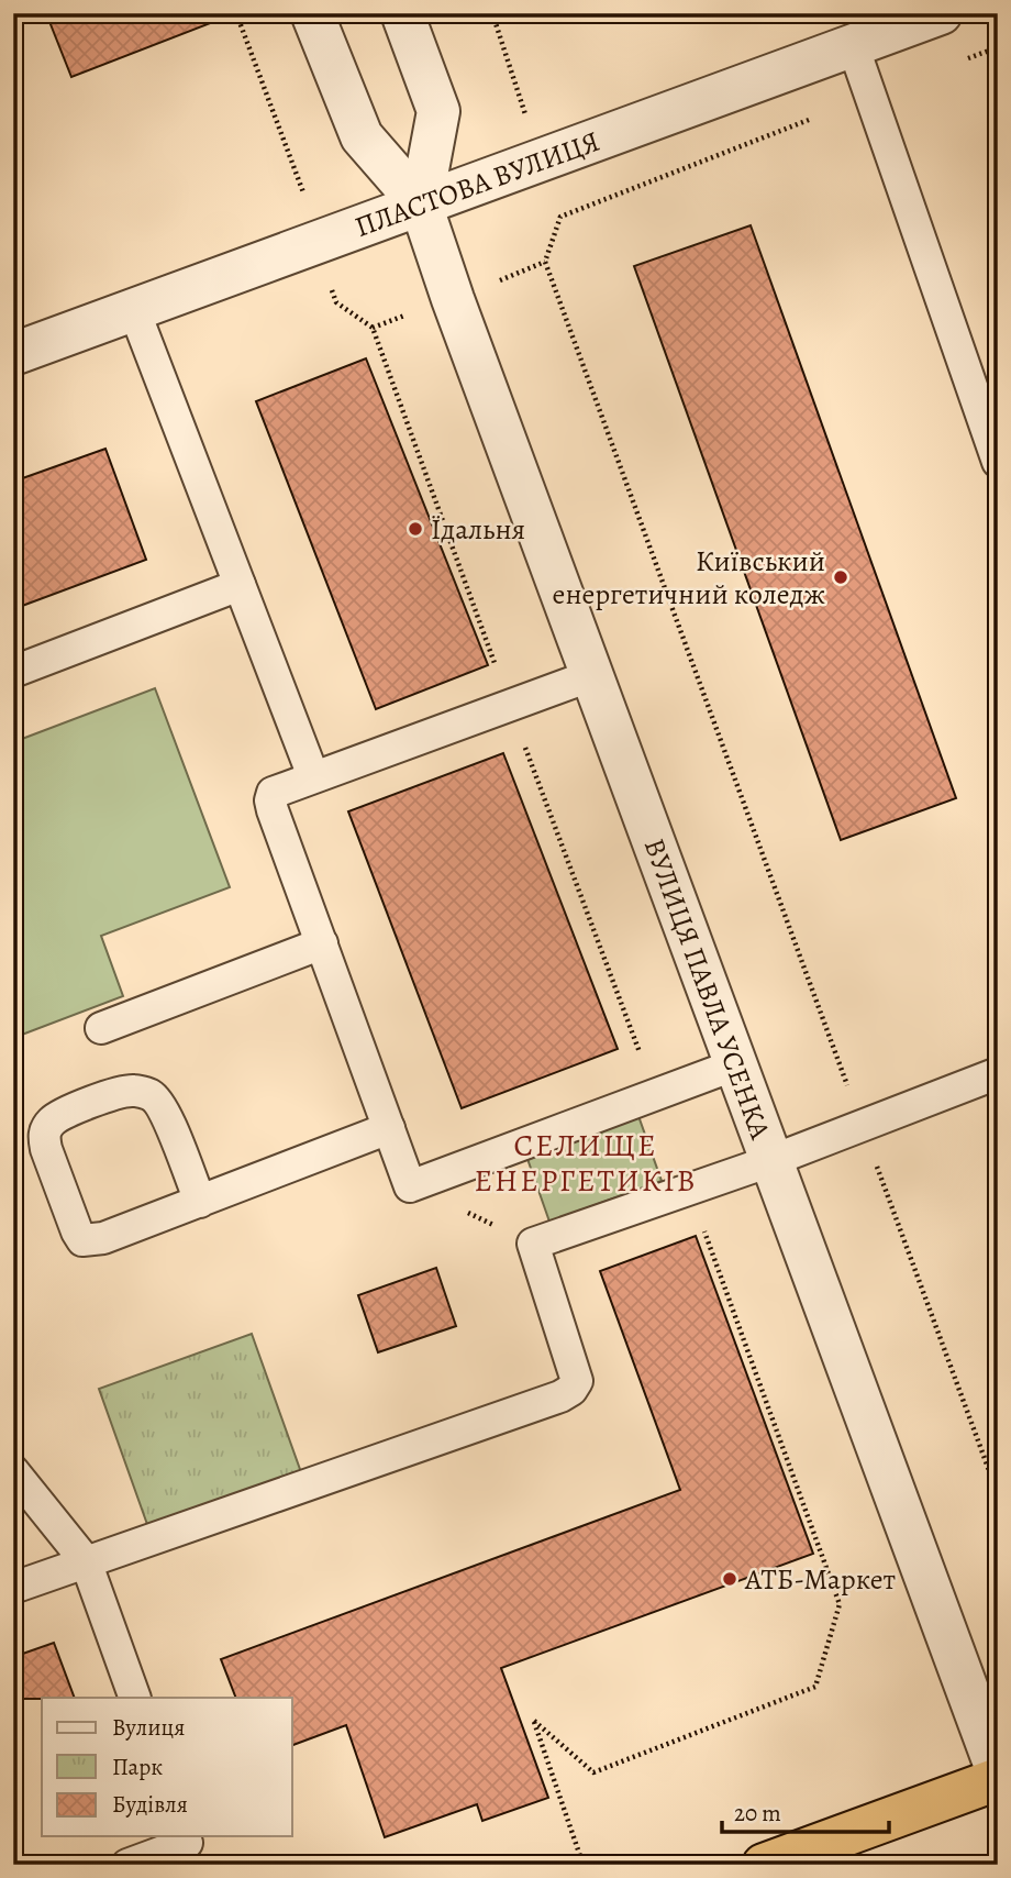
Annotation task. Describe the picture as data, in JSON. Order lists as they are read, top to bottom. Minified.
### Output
{"streets":{"street":["ПЛАСТОВА ВУЛИЦЯ","ВУЛИЦЯ ПАВЛА УСЕНКА"]},"crossings":[["ПЛАСТОВА ВУЛИЦЯ","ВУЛИЦЯ ПАВЛА УСЕНКА"]],"districts":["СЕЛИЩЕ ЕНЕРГЕТИКІВ"],"places":["Їдальня","Київський енергетичний коледж","АТБ-Маркет"],"legend":["Вулиця","Парк","Будівля"],"scale_bar":"20 m"}
